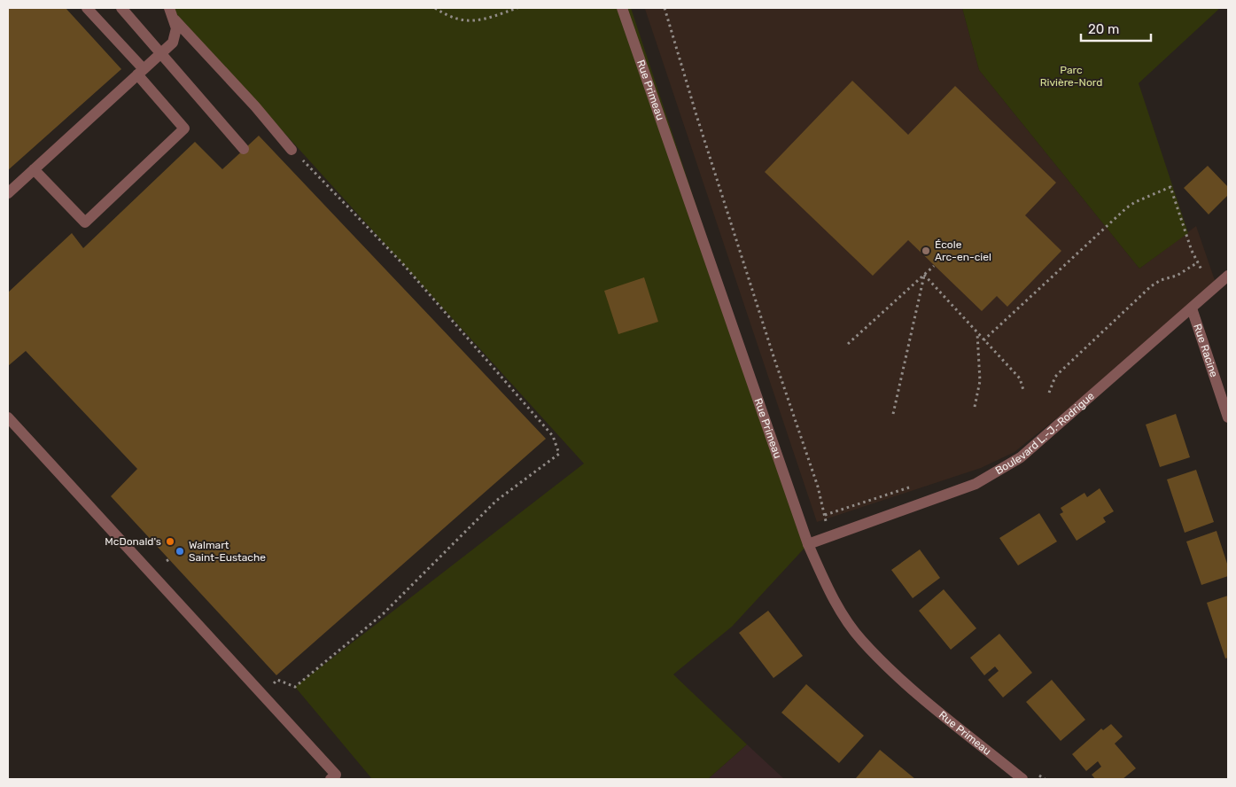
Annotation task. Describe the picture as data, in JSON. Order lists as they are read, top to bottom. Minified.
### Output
{"streets":{"street":["Rue Primeau","Rue Racine","Boulevard L.-J.-Rodrigue"]},"crossings":[["Rue Primeau","Boulevard L.-J.-Rodrigue"],["Rue Racine","Boulevard L.-J.-Rodrigue"]],"parks":["Parc Rivière-Nord"],"places":["École Arc-en-ciel","McDonald's","Walmart Saint-Eustache"],"scale_bar":"20 m"}
